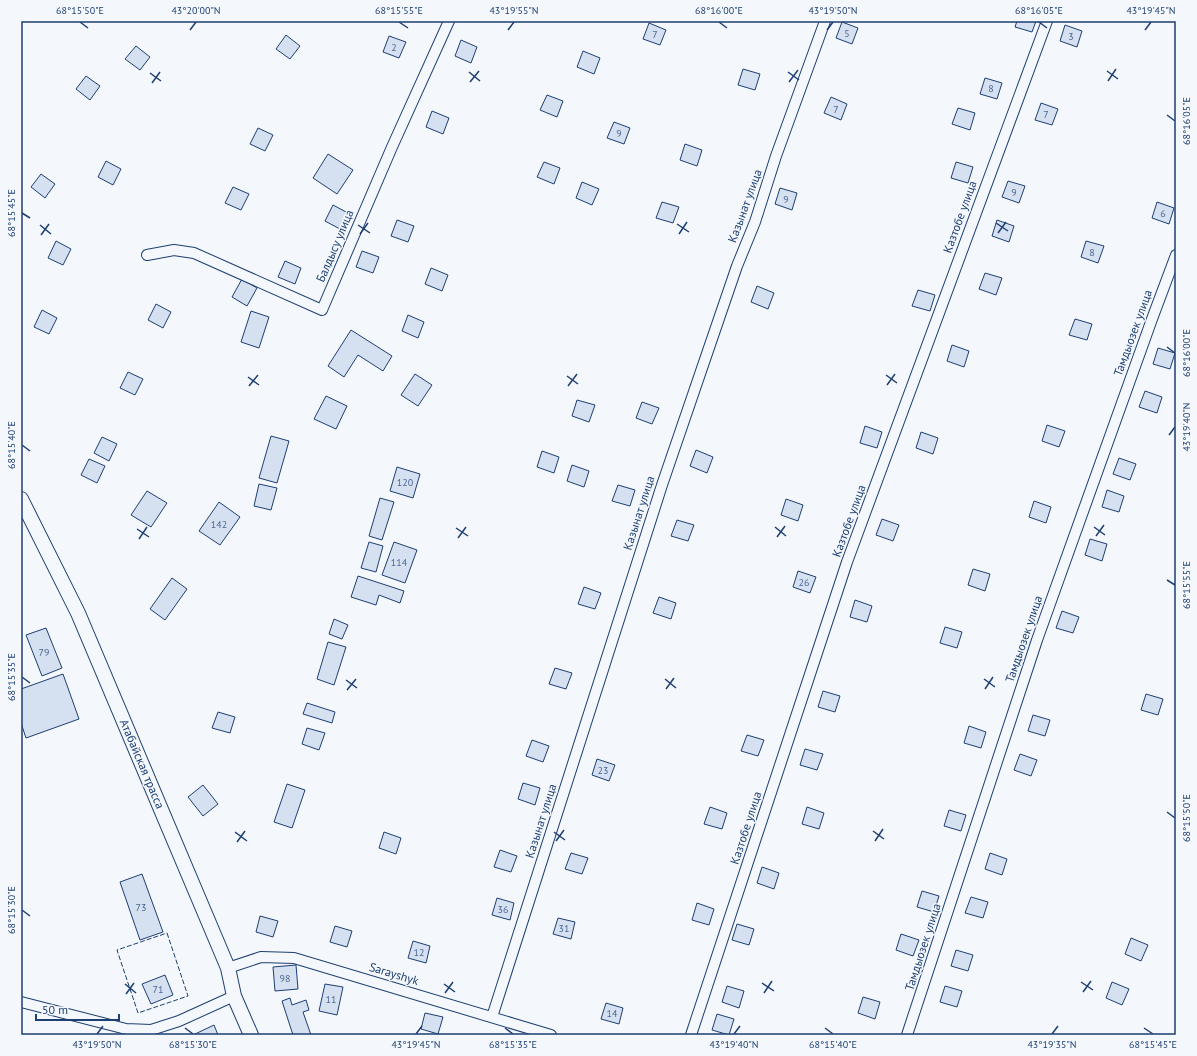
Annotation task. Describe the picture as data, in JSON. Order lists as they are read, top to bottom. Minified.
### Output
{"streets":{"main road":["Атабайская трасса"],"street":["Казынат улица","Казтобе улица","Балдысу улица","Тамдыозек улица","Sarayshyk"]},"crossings":[["Казынат улица","Sarayshyk"],["Атабайская трасса","Sarayshyk"]],"house_numbers":["5","7","3","2","8","7","7","9","9","9","6","8","120","142","114","26","79","23","73","36","31","12","98","71","11","14"],"scale_bar":"50 m","coordinates":["68°15'50\"E","43°20'00\"N","68°15'55\"E","43°19'55\"N","68°16'00\"E","43°19'50\"N","68°16'05\"E","43°19'45\"N","68°15'45\"E","43°19'40\"N","68°15'40\"E","68°15'35\"E","68°15'30\"E","43°19'35\"N"]}
